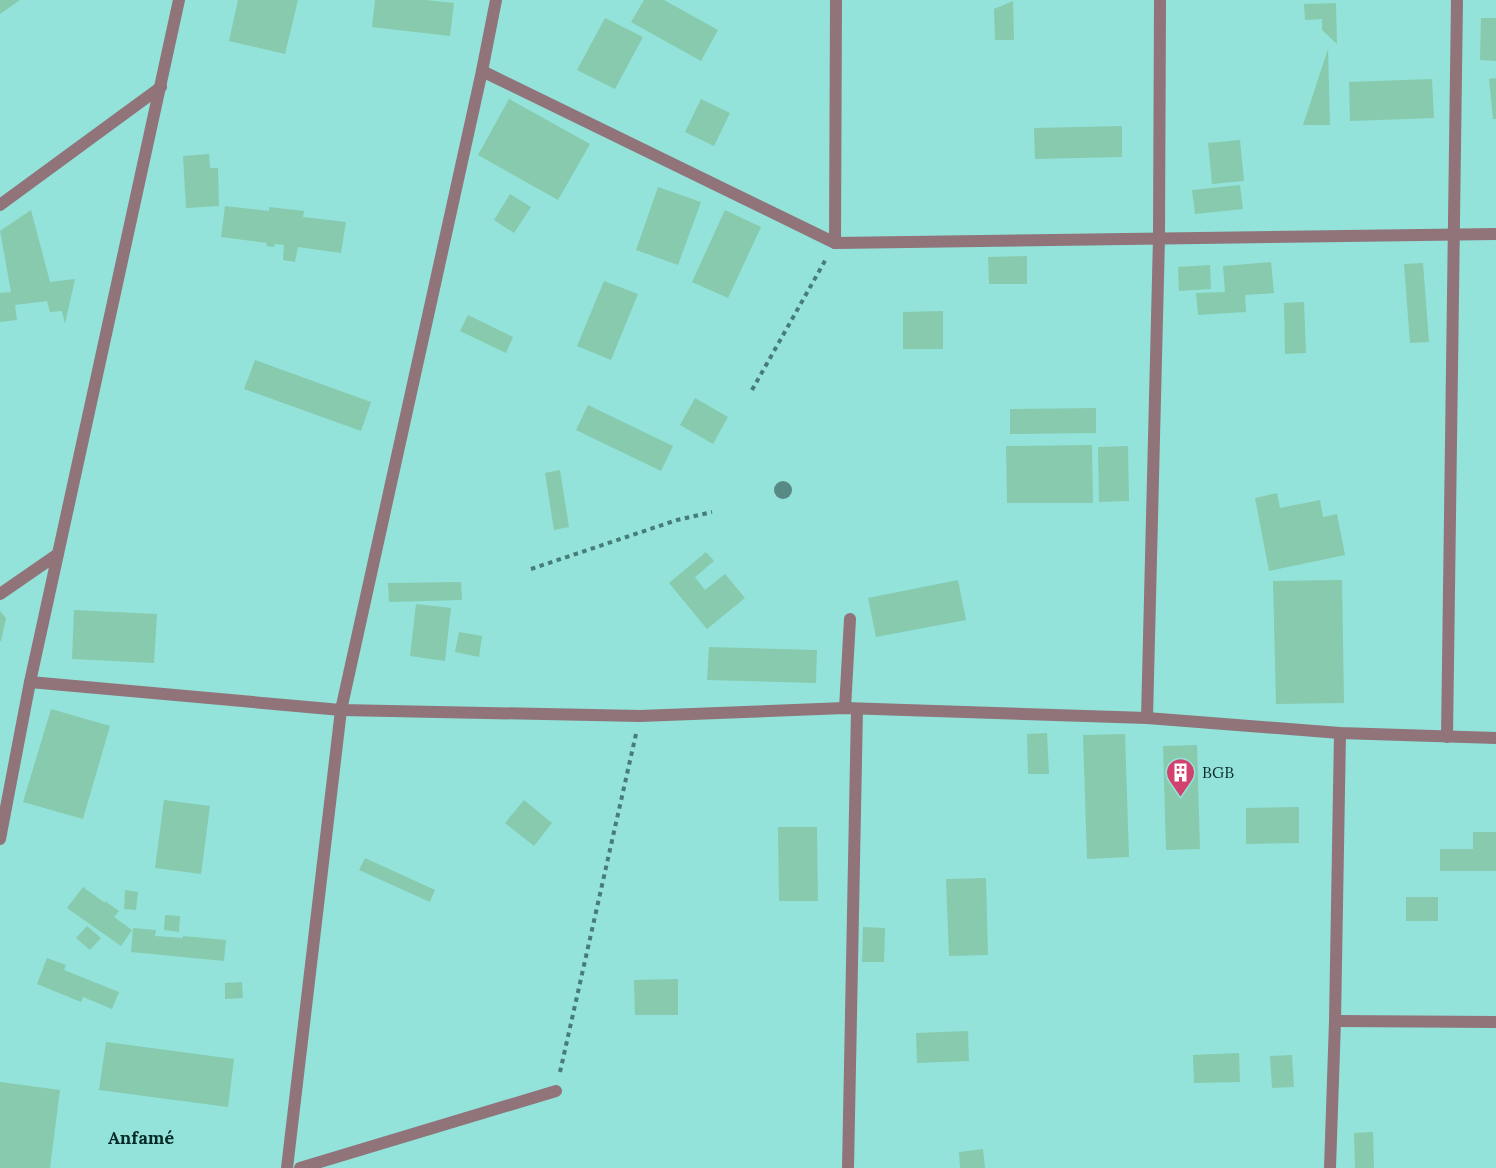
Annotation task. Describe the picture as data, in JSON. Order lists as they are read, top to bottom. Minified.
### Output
{"districts":["Anfamé"],"places":{"building":["BGB"]}}
